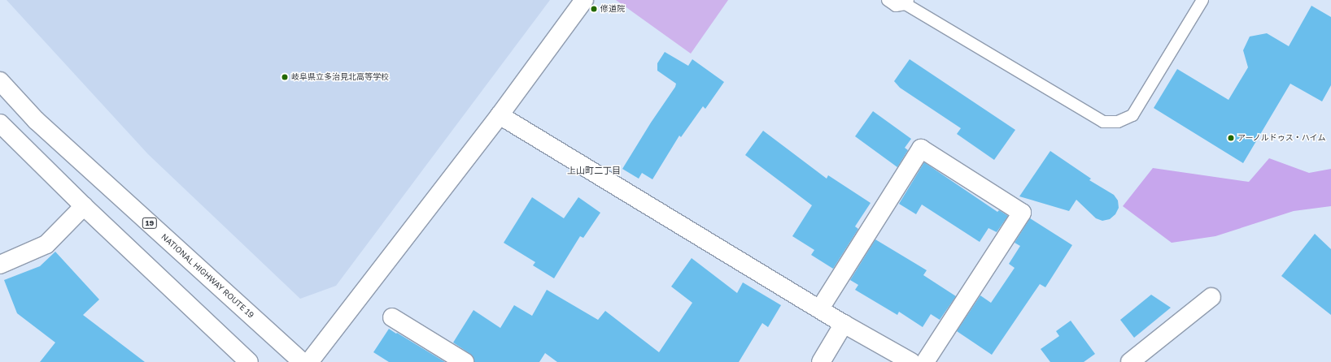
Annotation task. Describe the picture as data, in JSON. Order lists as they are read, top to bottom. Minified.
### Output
{"streets":{"main road":["19","NATIONAL HIGHWAY ROUTE 19"]},"districts":["上山町二丁目"],"places":["修道院","岐阜県立多治見北高等学校","アーノルドゥス・ハイム"]}
